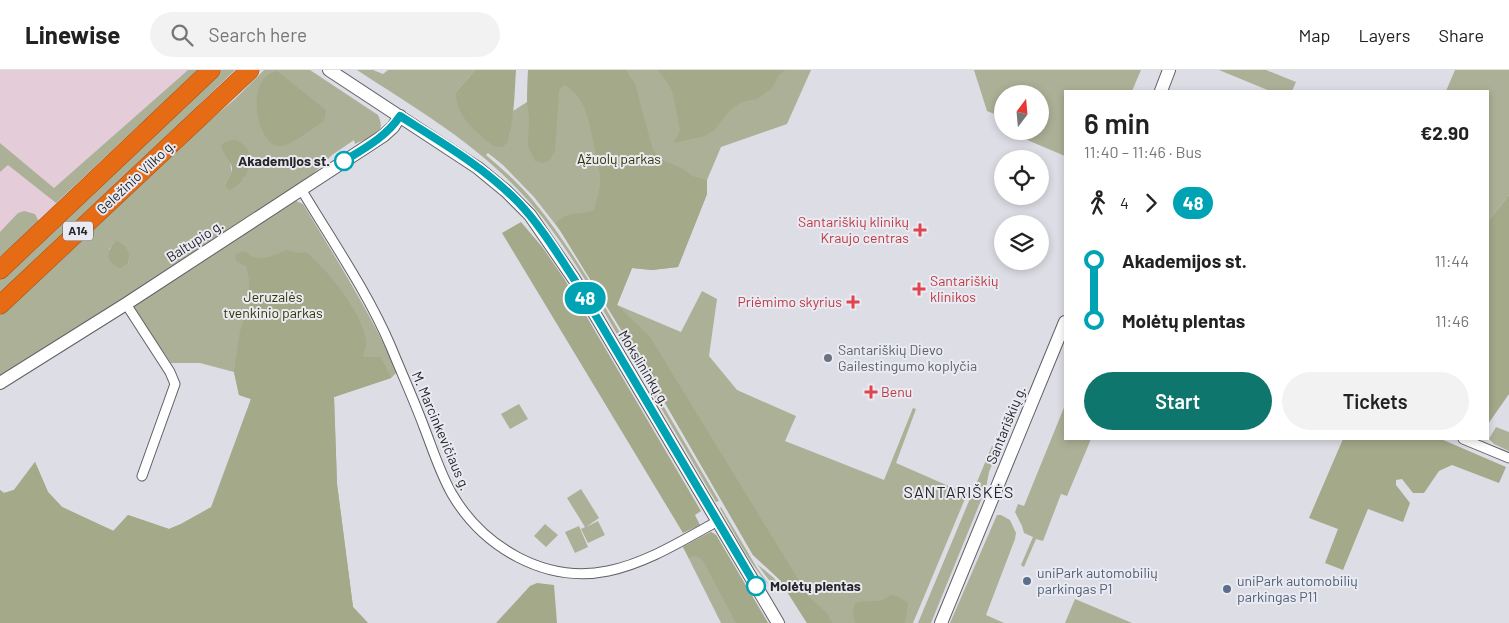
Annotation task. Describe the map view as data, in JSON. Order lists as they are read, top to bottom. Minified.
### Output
{"streets":{"highway":["Geležinio Vilko g.","A14"],"main road":["Baltupio g.","Mokslininkų g.","Santariškių g."],"street":["M. Marcinkevičiaus g."]},"crossings":[["Baltupio g.","Mokslininkų g."],["Baltupio g.","M. Marcinkevičiaus g."],["Mokslininkų g.","M. Marcinkevičiaus g."]],"districts":["SANTARIŠKĖS"],"parks":["Ąžuolų parkas","Jeruzalės tvenkinio parkas"],"places":{"other":["Akademijos st.","Santariškių Dievo Gailestingumo koplyčia","uniPark automobilių parkingas P1","Molėtų plentas","uniPark automobilių parkingas P11"],"health":["Santariškių klinikų Kraujo centras","Santariškių klinikos","Priėmimo skyrius","Benu"]},"lines":["bus line 48"],"north":"top","page":{"header":"Linewise","search":"Search here","nav":["Map","Layers","Share"],"on_map":"48","heading":["6 min","11:40 – 11:46 · Bus","€2.90"],"legs":["4","48"],"list":[{"name":"Akademijos st.","value":"11:44"},{"name":"Molėtų plentas","value":"11:46"}],"buttons":["Start","Tickets"]}}
